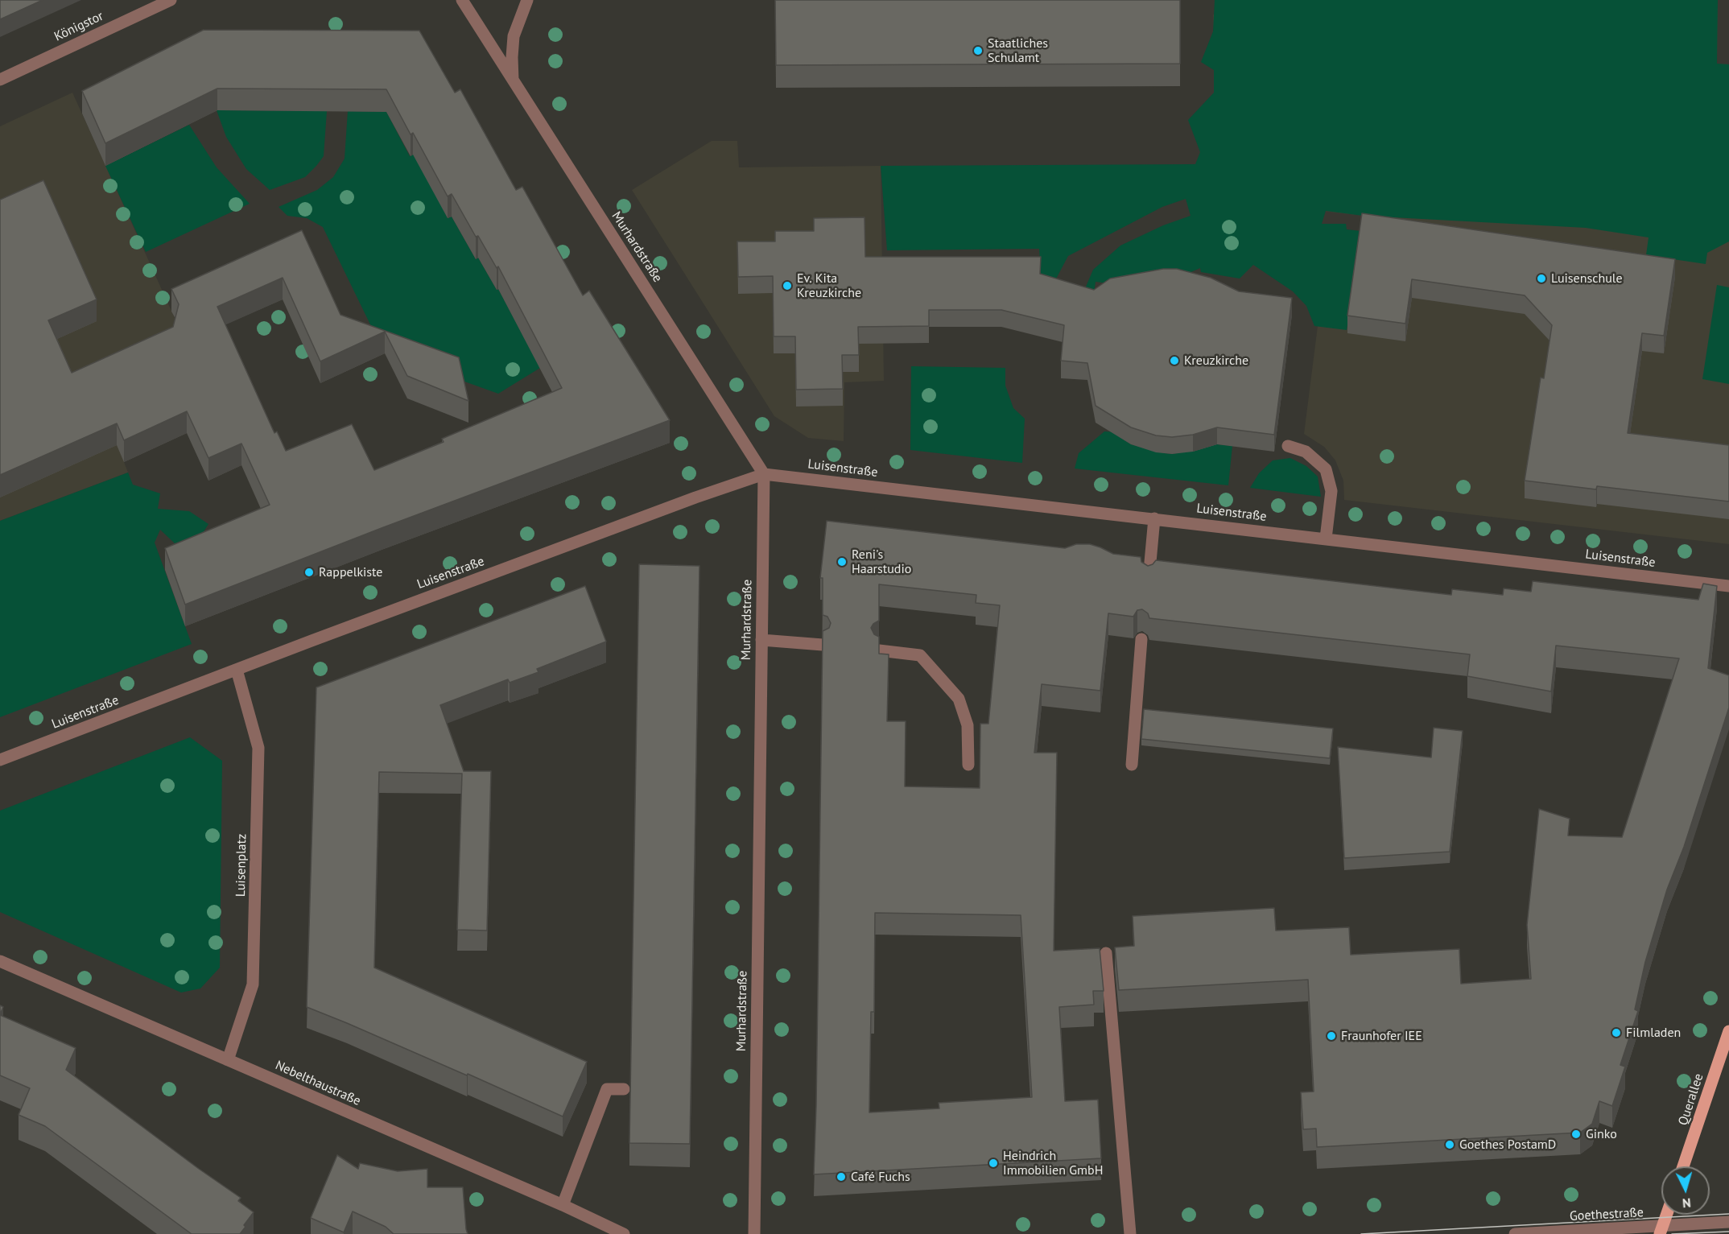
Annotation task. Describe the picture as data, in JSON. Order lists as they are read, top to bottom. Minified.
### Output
{"streets":{"main road":["Querallee"],"street":["Königstor","Murhardstraße","Luisenstraße","Luisenplatz","Nebelthaustraße","Goethestraße"]},"crossings":[["Murhardstraße","Luisenstraße"],["Luisenstraße","Luisenplatz"],["Luisenplatz","Nebelthaustraße"]],"places":["Staatliches Schulamt","Luisenschule","Ev. Kita Kreuzkirche","Kreuzkirche","Reni's Haarstudio","Rappelkiste","Filmladen","Fraunhofer IEE","Ginko","Goethes PostamD","Heindrich Immobilien GmbH","Café Fuchs"],"north":"bottom"}
